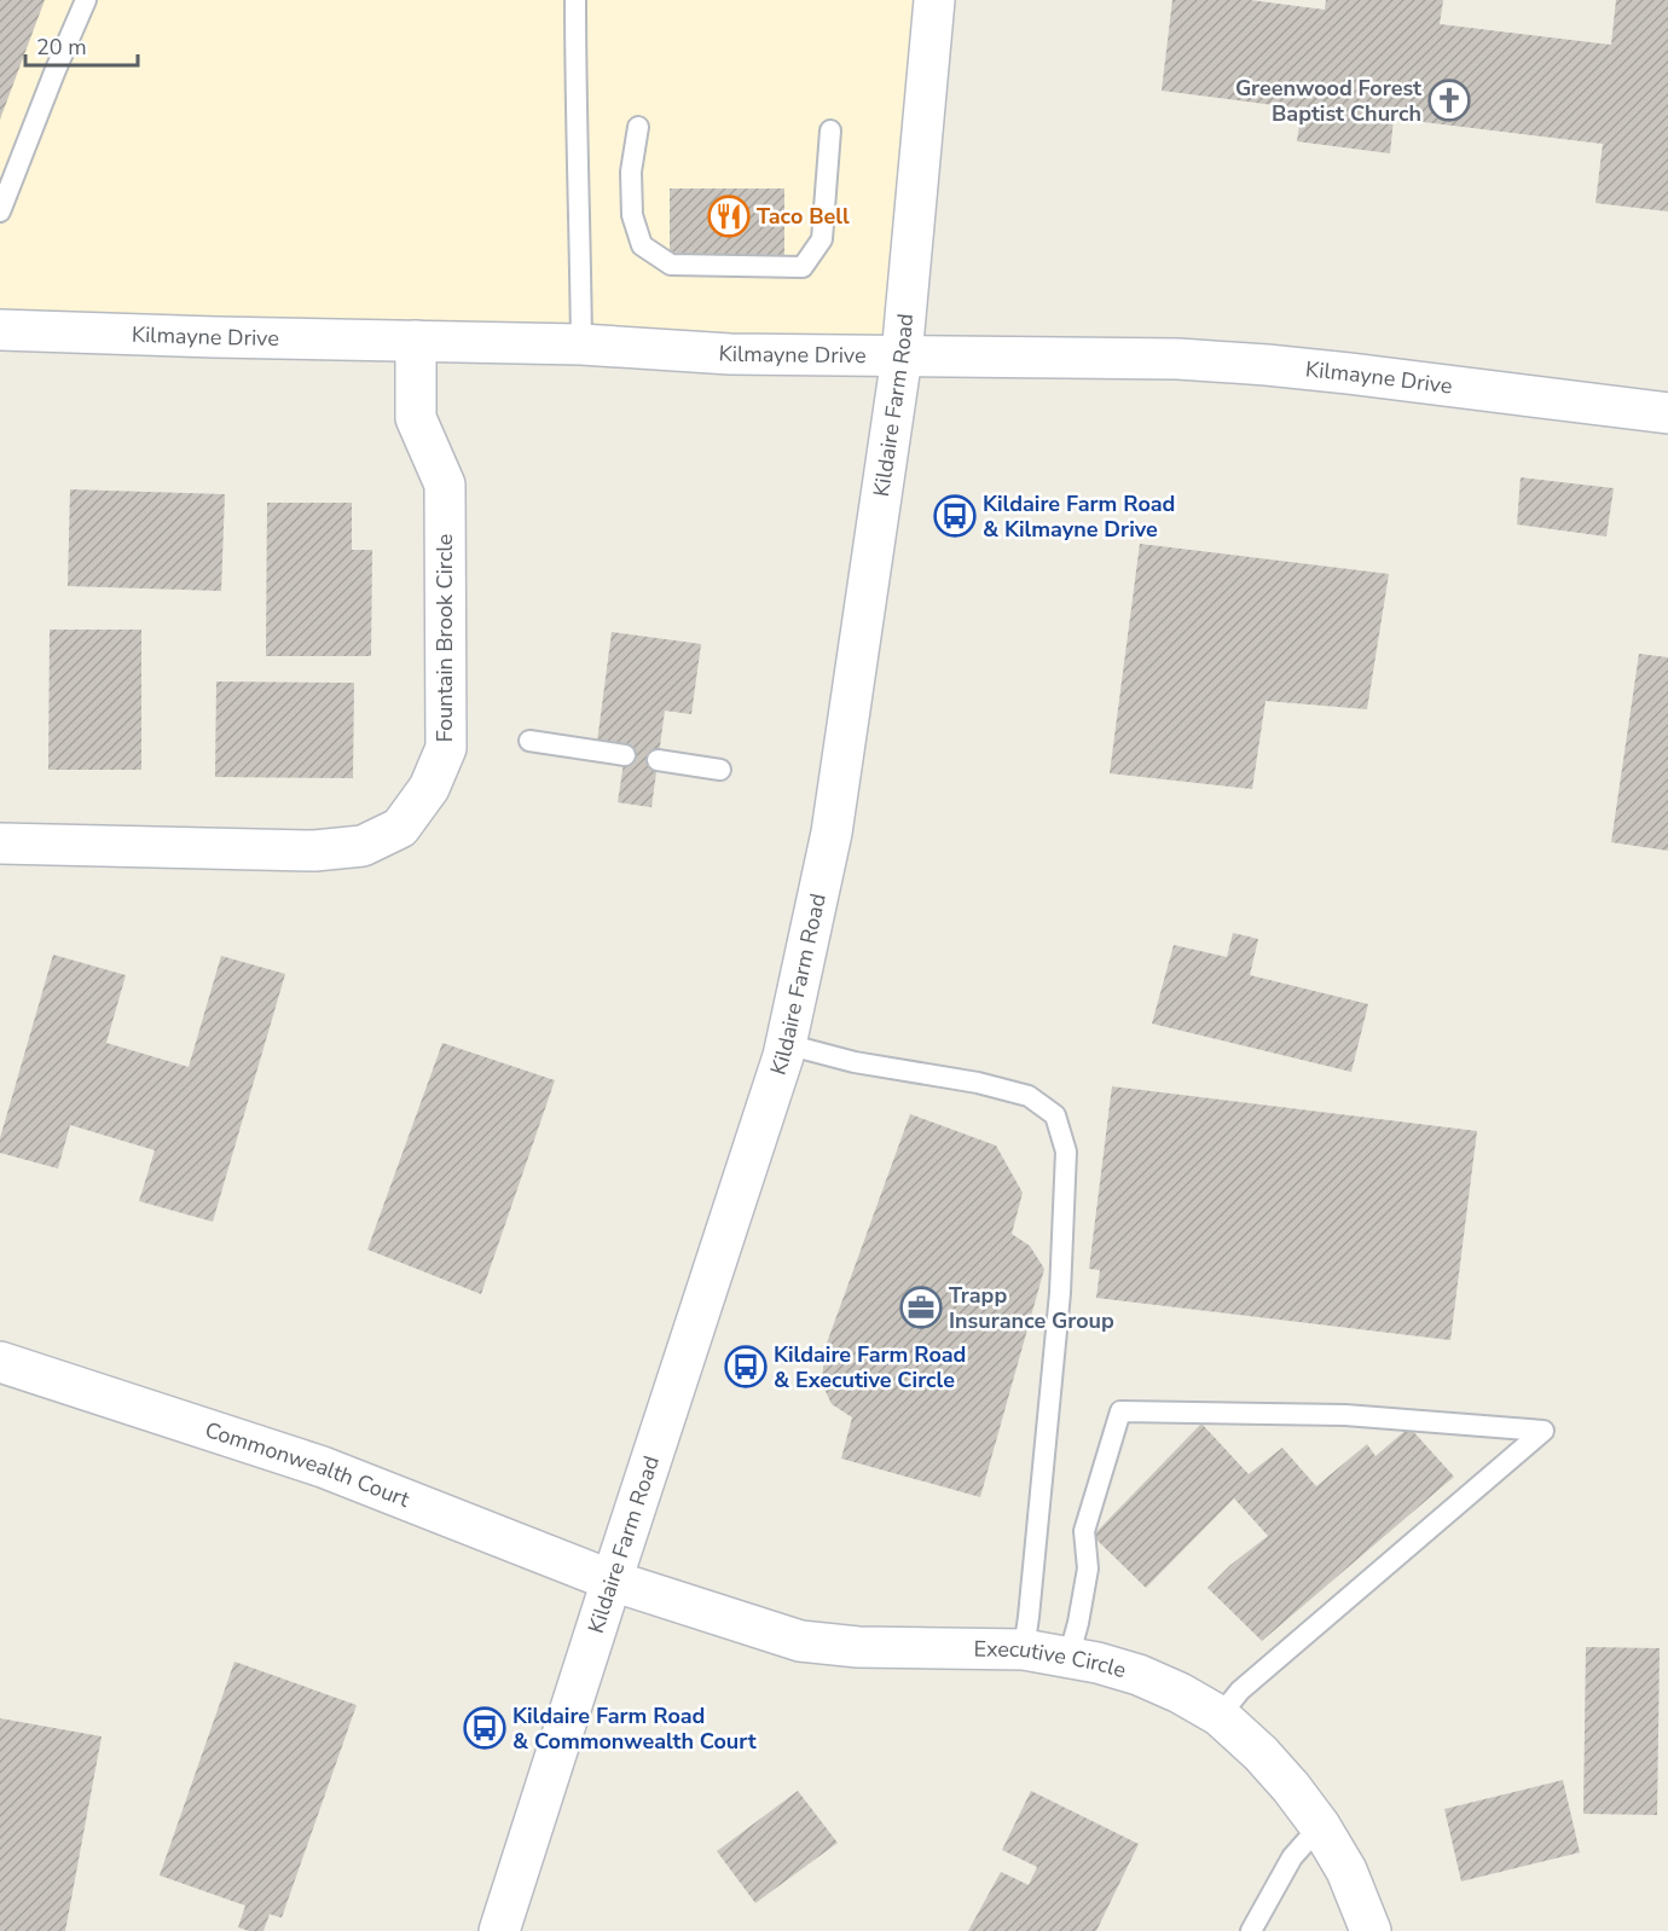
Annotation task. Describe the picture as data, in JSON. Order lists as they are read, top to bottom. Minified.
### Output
{"streets":{"street":["Kilmayne Drive","Kildaire Farm Road","Fountain Brook Circle","Commonwealth Court","Executive Circle"]},"crossings":[["Kilmayne Drive","Kildaire Farm Road"],["Kilmayne Drive","Fountain Brook Circle"],["Kildaire Farm Road","Commonwealth Court"],["Kildaire Farm Road","Executive Circle"],["Commonwealth Court","Executive Circle"]],"places":{"church":["Greenwood Forest Baptist Church"],"restaurant":["Taco Bell"],"bus stop":["Kildaire Farm Road & Kilmayne Drive","Kildaire Farm Road & Executive Circle","Kildaire Farm Road & Commonwealth Court"],"office":["Trapp Insurance Group"]},"scale_bar":"20 m"}
